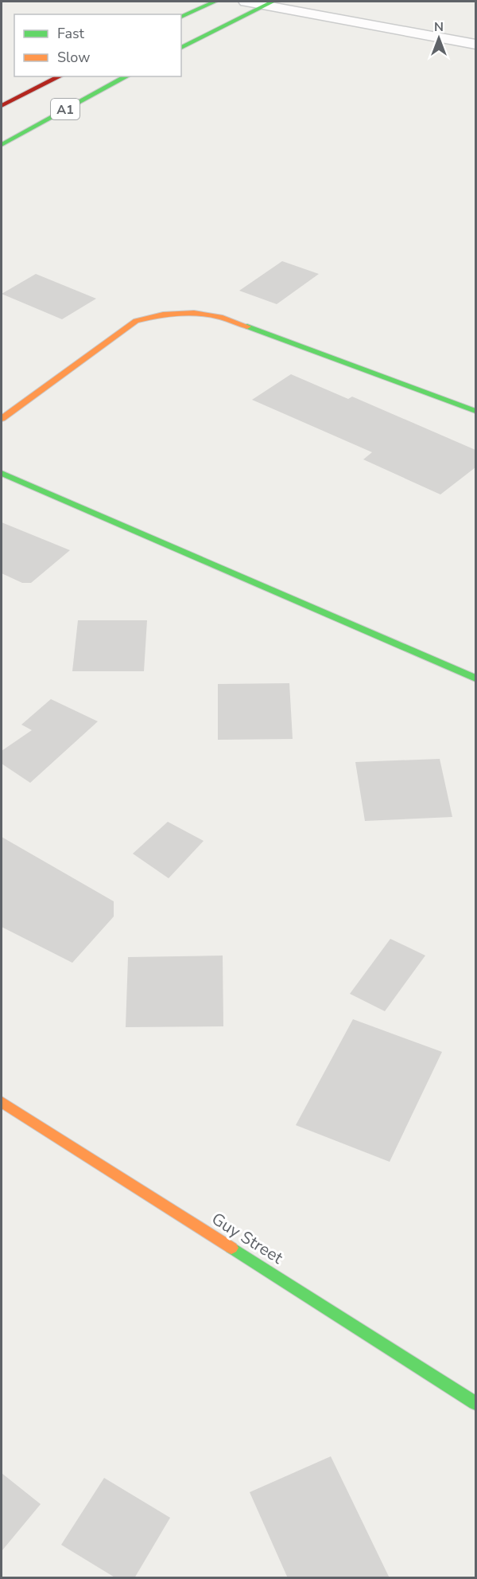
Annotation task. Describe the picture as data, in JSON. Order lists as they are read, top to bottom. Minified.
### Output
{"streets":{"main road":["A1","Guy Street"]},"legend":["Fast","Slow"],"north":"top"}
